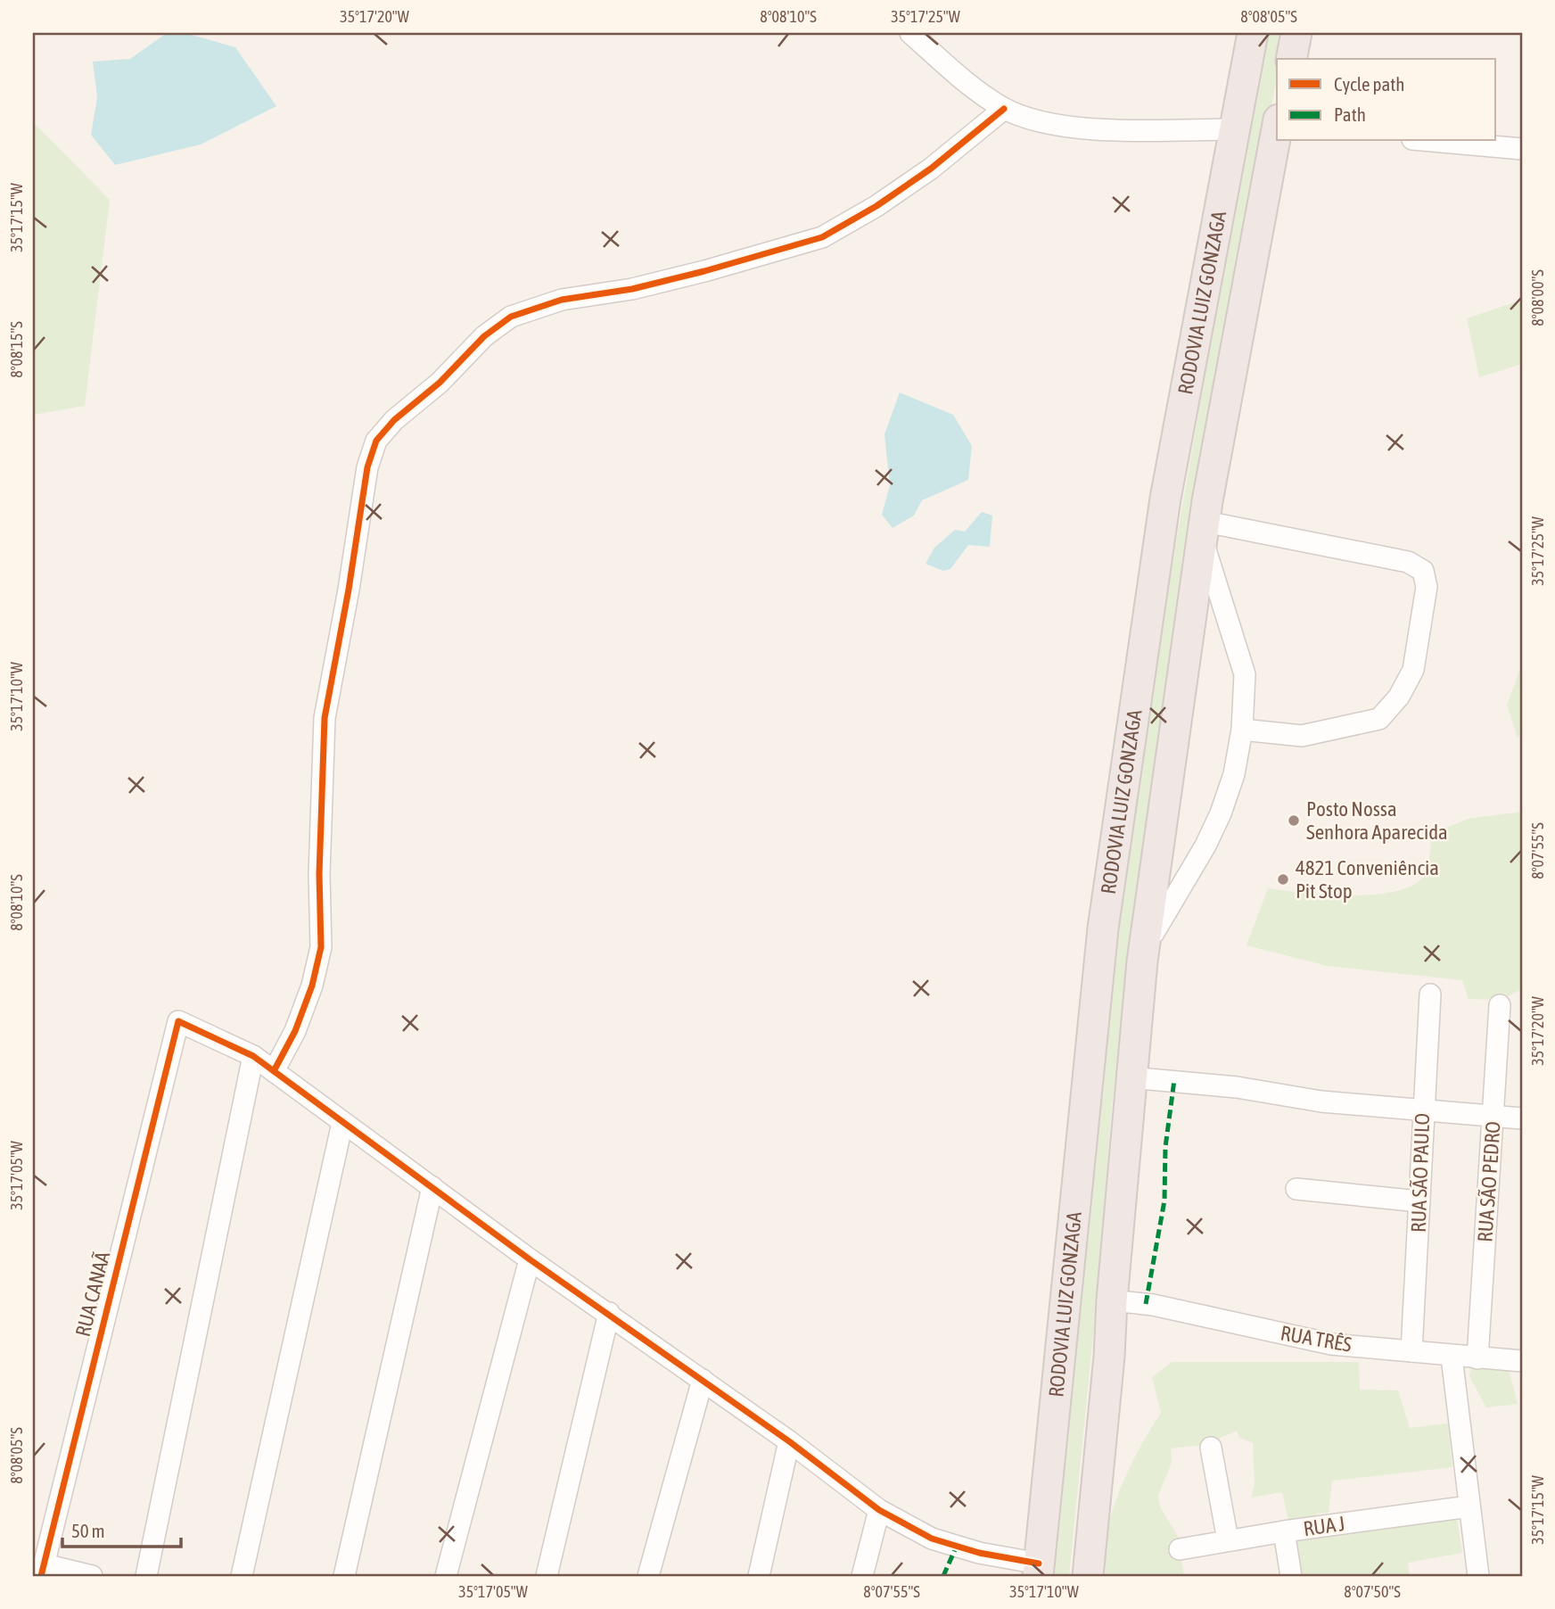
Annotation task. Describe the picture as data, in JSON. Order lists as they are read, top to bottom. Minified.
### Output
{"streets":{"highway":["RODOVIA LUIZ GONZAGA"],"street":["RUA SÃO PAULO","RUA SÃO PEDRO","RUA CANAÃ","RUA TRÊS","RUA J"]},"crossings":[["RODOVIA LUIZ GONZAGA","RUA TRÊS"],["RUA SÃO PAULO","RUA TRÊS"],["RUA SÃO PEDRO","RUA TRÊS"]],"places":["Posto Nossa Senhora Aparecida","4821 Conveniência Pit Stop"],"legend":["Cycle path","Path"],"scale_bar":"50 m","coordinates":["35°17'20\"W","8°08'10\"S","35°17'25\"W","8°08'05\"S","35°17'15\"W","8°08'00\"S","8°08'15\"S","35°17'10\"W","8°07'55\"S","35°17'05\"W","8°07'50\"S"]}
